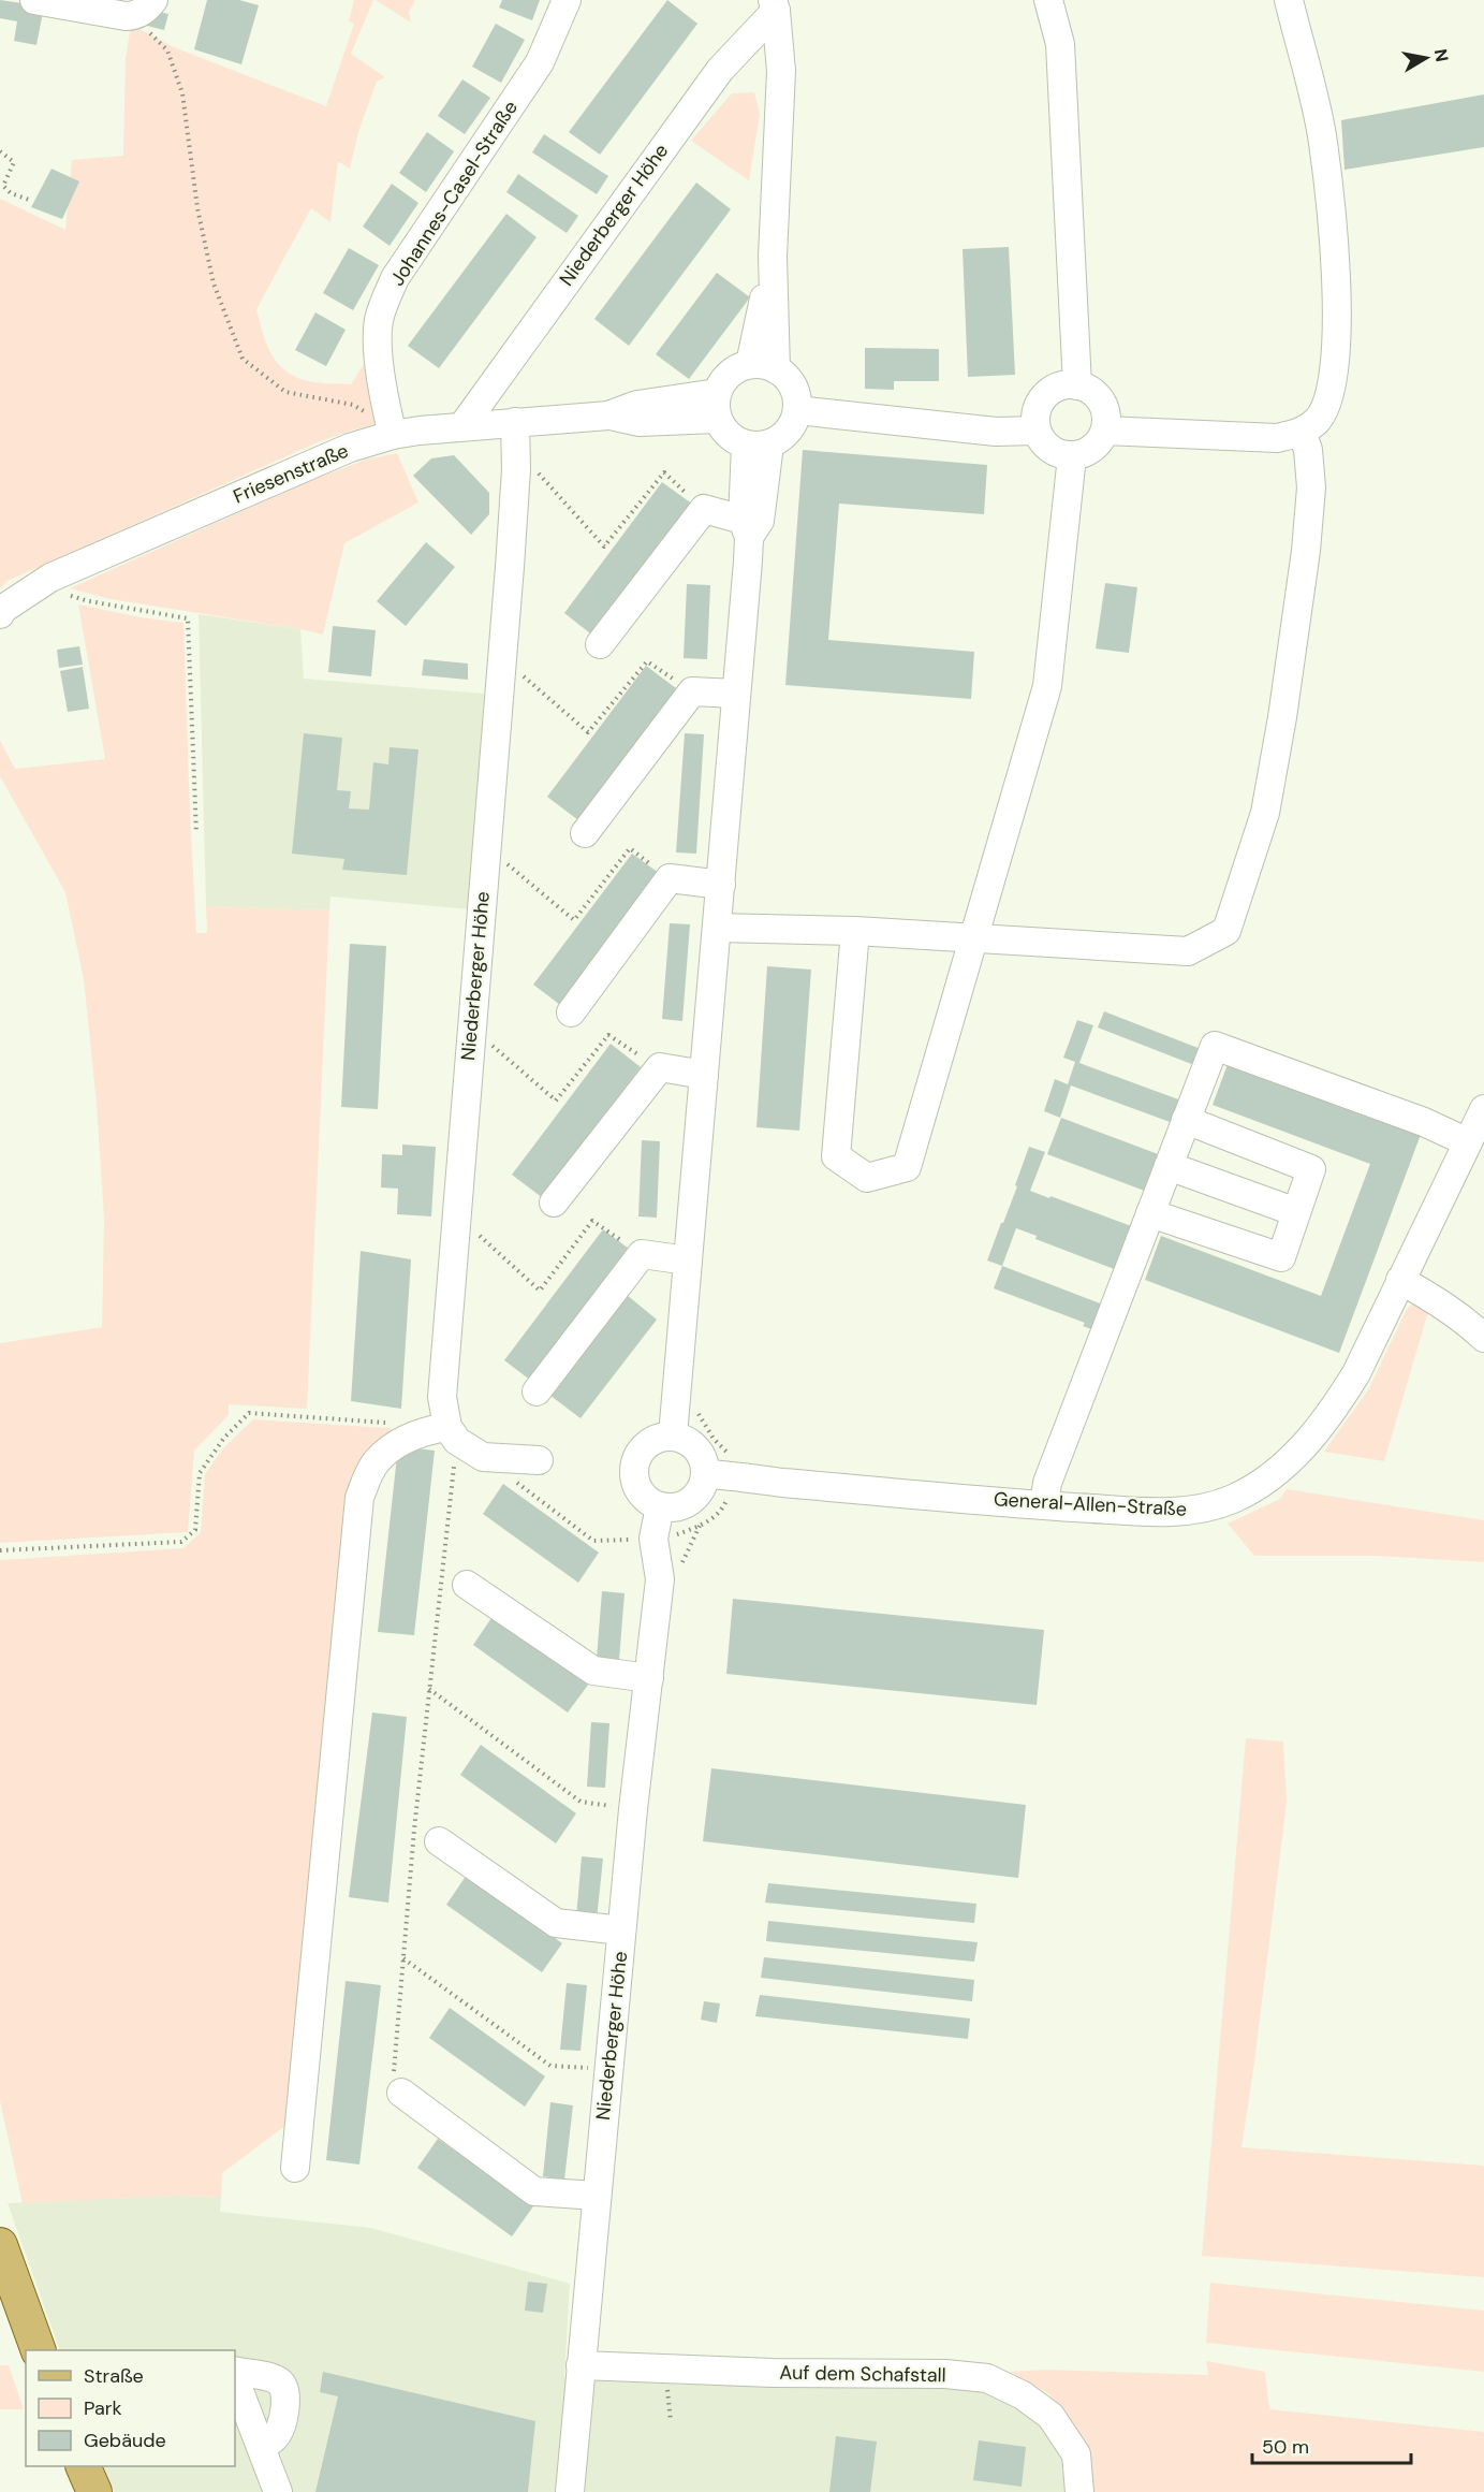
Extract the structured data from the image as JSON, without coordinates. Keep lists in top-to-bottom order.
{
  "streets": {
    "street": [
      "Johannes-Casel-Straße",
      "Niederberger Höhe",
      "Friesenstraße",
      "General-Allen-Straße",
      "Auf dem Schafstall"
    ]
  },
  "crossings": [
    ["Johannes-Casel-Straße", "Friesenstraße"],
    ["Niederberger Höhe", "Friesenstraße"],
    ["Niederberger Höhe", "General-Allen-Straße"],
    ["Niederberger Höhe", "Auf dem Schafstall"]
  ],
  "legend": ["Straße", "Park", "Gebäude"],
  "scale_bar": "50 m",
  "north": "right"
}
